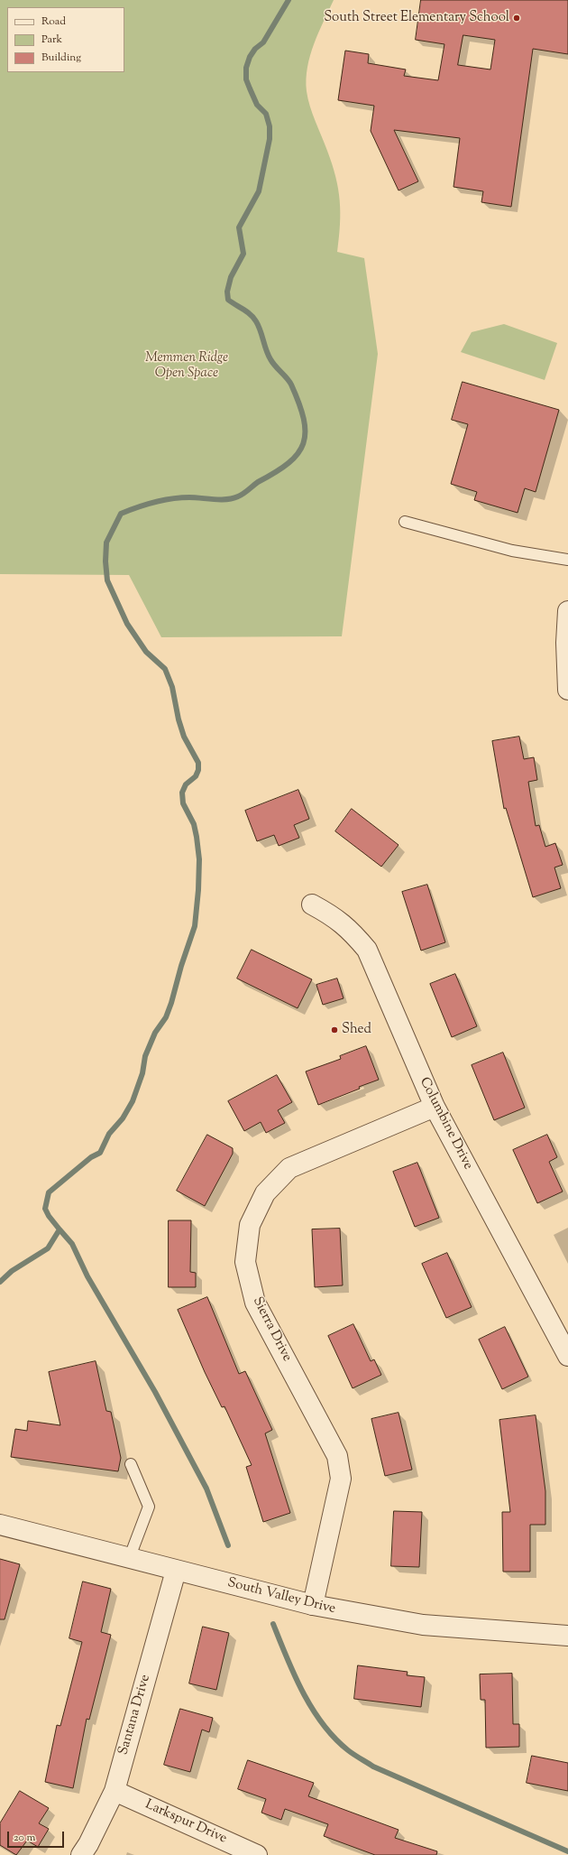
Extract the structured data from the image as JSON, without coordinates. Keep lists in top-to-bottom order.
{
  "streets": {
    "street": [
      "Columbine Drive",
      "Sierra Drive",
      "South Valley Drive",
      "Santana Drive",
      "Larkspur Drive"
    ]
  },
  "crossings": [
    ["Columbine Drive", "Sierra Drive"],
    ["Sierra Drive", "South Valley Drive"],
    ["South Valley Drive", "Santana Drive"],
    ["Santana Drive", "Larkspur Drive"]
  ],
  "parks": ["Memmen Ridge Open Space"],
  "places": ["South Street Elementary School", "Shed"],
  "legend": ["Road", "Park", "Building"],
  "scale_bar": "20 m"
}
